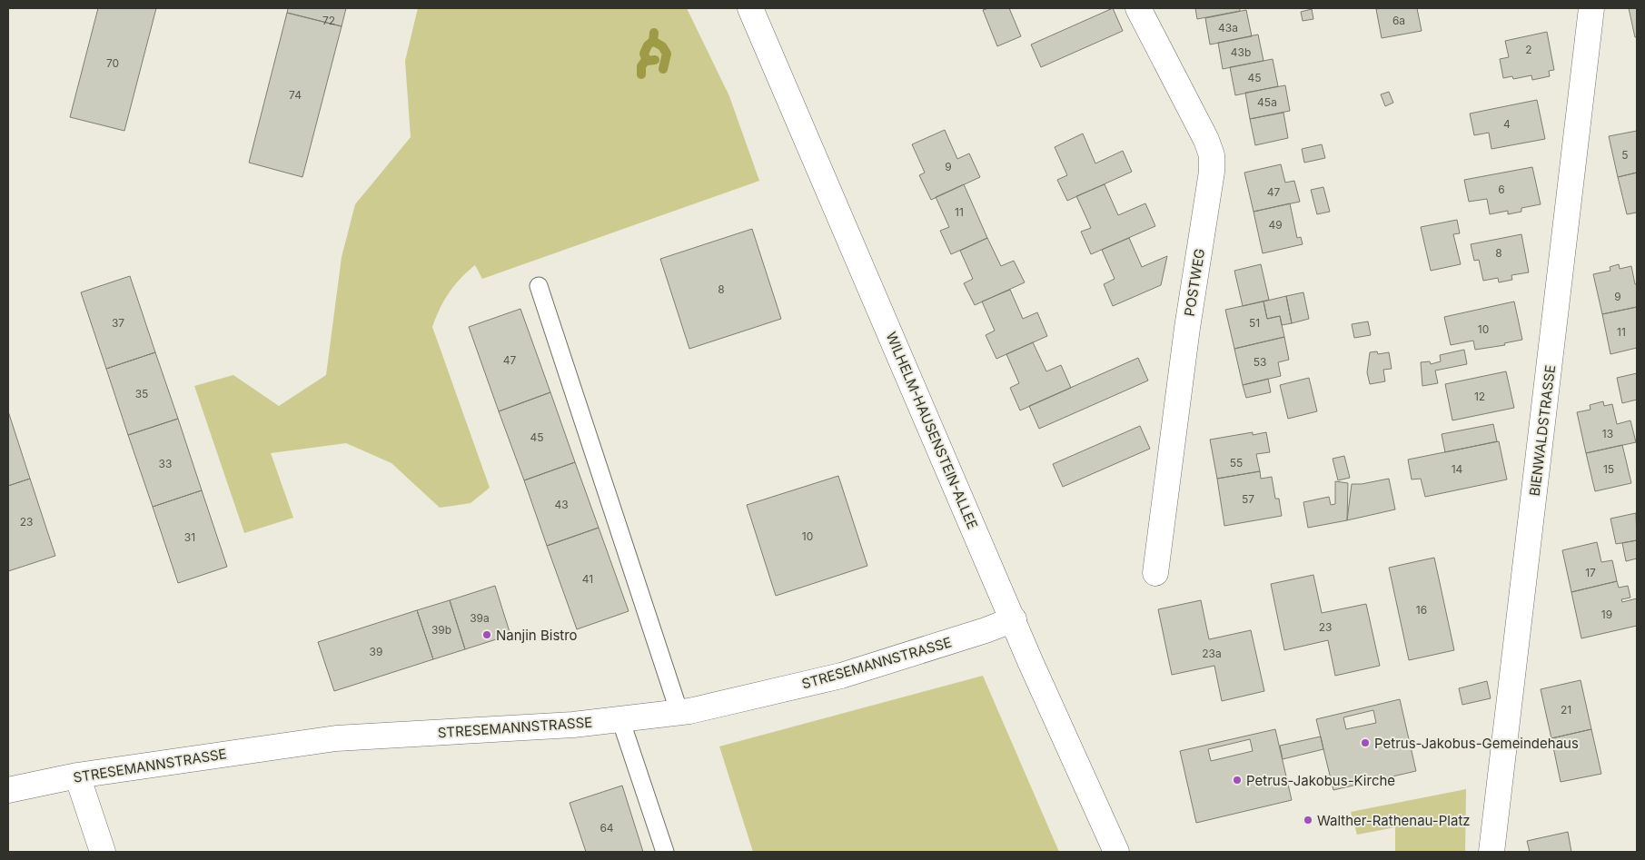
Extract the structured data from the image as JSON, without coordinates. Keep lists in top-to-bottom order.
{
  "streets": {
    "street": [
      "POSTWEG",
      "WILHELM-HAUSENSTEIN-ALLEE",
      "BIENWALDSTRASSE",
      "STRESEMANNSTRASSE"
    ]
  },
  "crossings": [
    ["WILHELM-HAUSENSTEIN-ALLEE", "STRESEMANNSTRASSE"]
  ],
  "places": [
    "Nanjin Bistro",
    "Petrus-Jakobus-Gemeindehaus",
    "Petrus-Jakobus-Kirche",
    "Walther-Rathenau-Platz"
  ],
  "house_numbers": [
    "72",
    "6a",
    "43a",
    "2",
    "43b",
    "70",
    "45",
    "74",
    "45a",
    "4",
    "5",
    "9",
    "6",
    "47",
    "11",
    "49",
    "8",
    "8",
    "9",
    "37",
    "51",
    "10",
    "11",
    "47",
    "53",
    "35",
    "12",
    "13",
    "45",
    "55",
    "33",
    "14",
    "15",
    "57",
    "43",
    "23",
    "10",
    "31",
    "17",
    "41",
    "16",
    "19",
    "39a",
    "23",
    "39b",
    "39",
    "23a",
    "21",
    "64"
  ]
}
